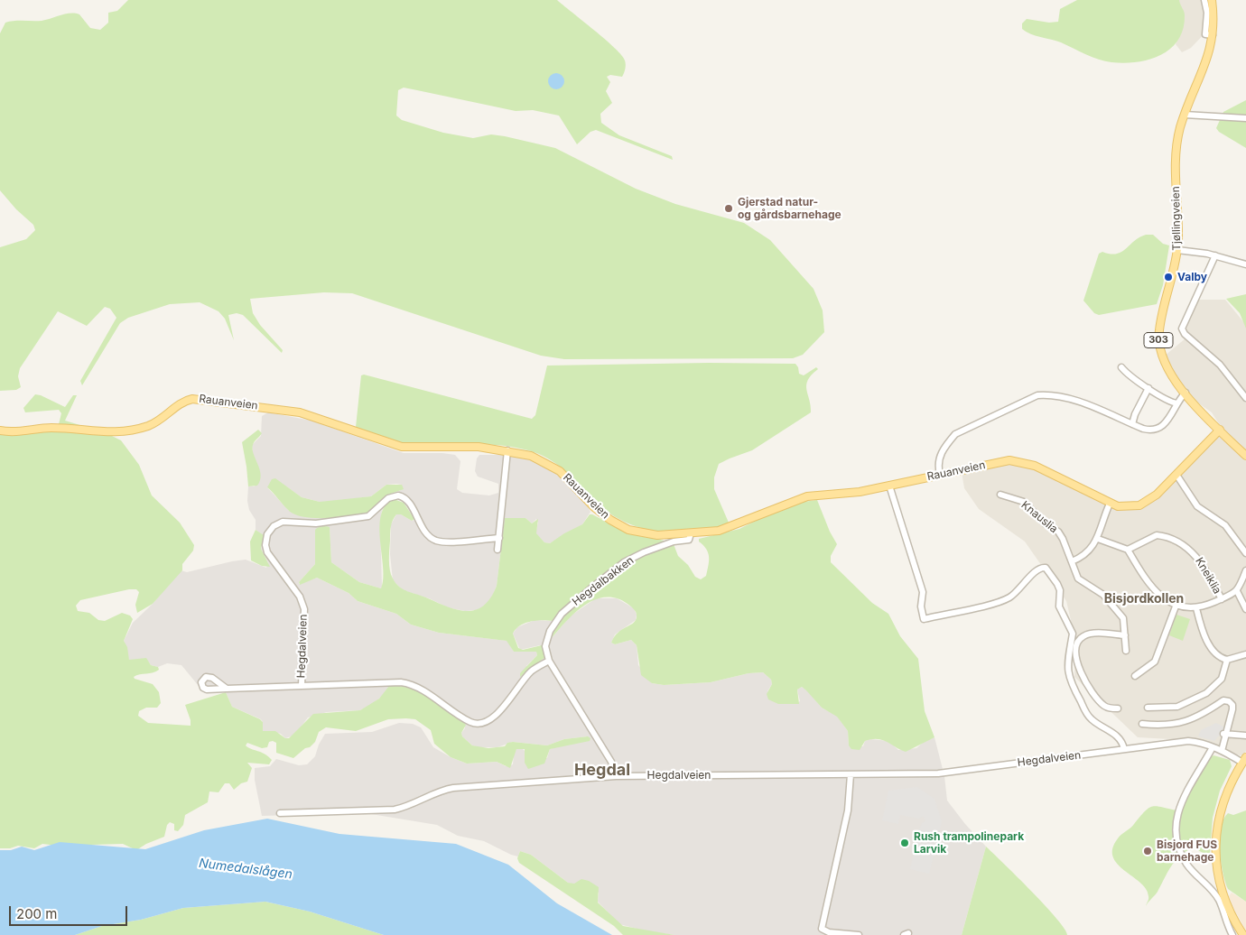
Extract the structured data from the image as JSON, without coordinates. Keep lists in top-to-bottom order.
{
  "streets": {
    "main road": ["Tjøllingveien", "303", "Rauanveien"],
    "street": [
      "Knauslia",
      "Kneiklia",
      "Hegdalbakken",
      "Hegdalveien"
    ]
  },
  "crossings": [
    ["Tjøllingveien", "Rauanveien"],
    ["Rauanveien", "Hegdalbakken"],
    ["Hegdalbakken", "Hegdalveien"]
  ],
  "districts": ["Bisjordkollen", "Hegdal"],
  "water": ["Numedalslågen"],
  "places": [
    "Gjerstad natur- og gårdsbarnehage",
    "Valby",
    "Rush trampolinepark Larvik",
    "Bisjord FUS barnehage"
  ],
  "scale_bar": "200 m"
}
